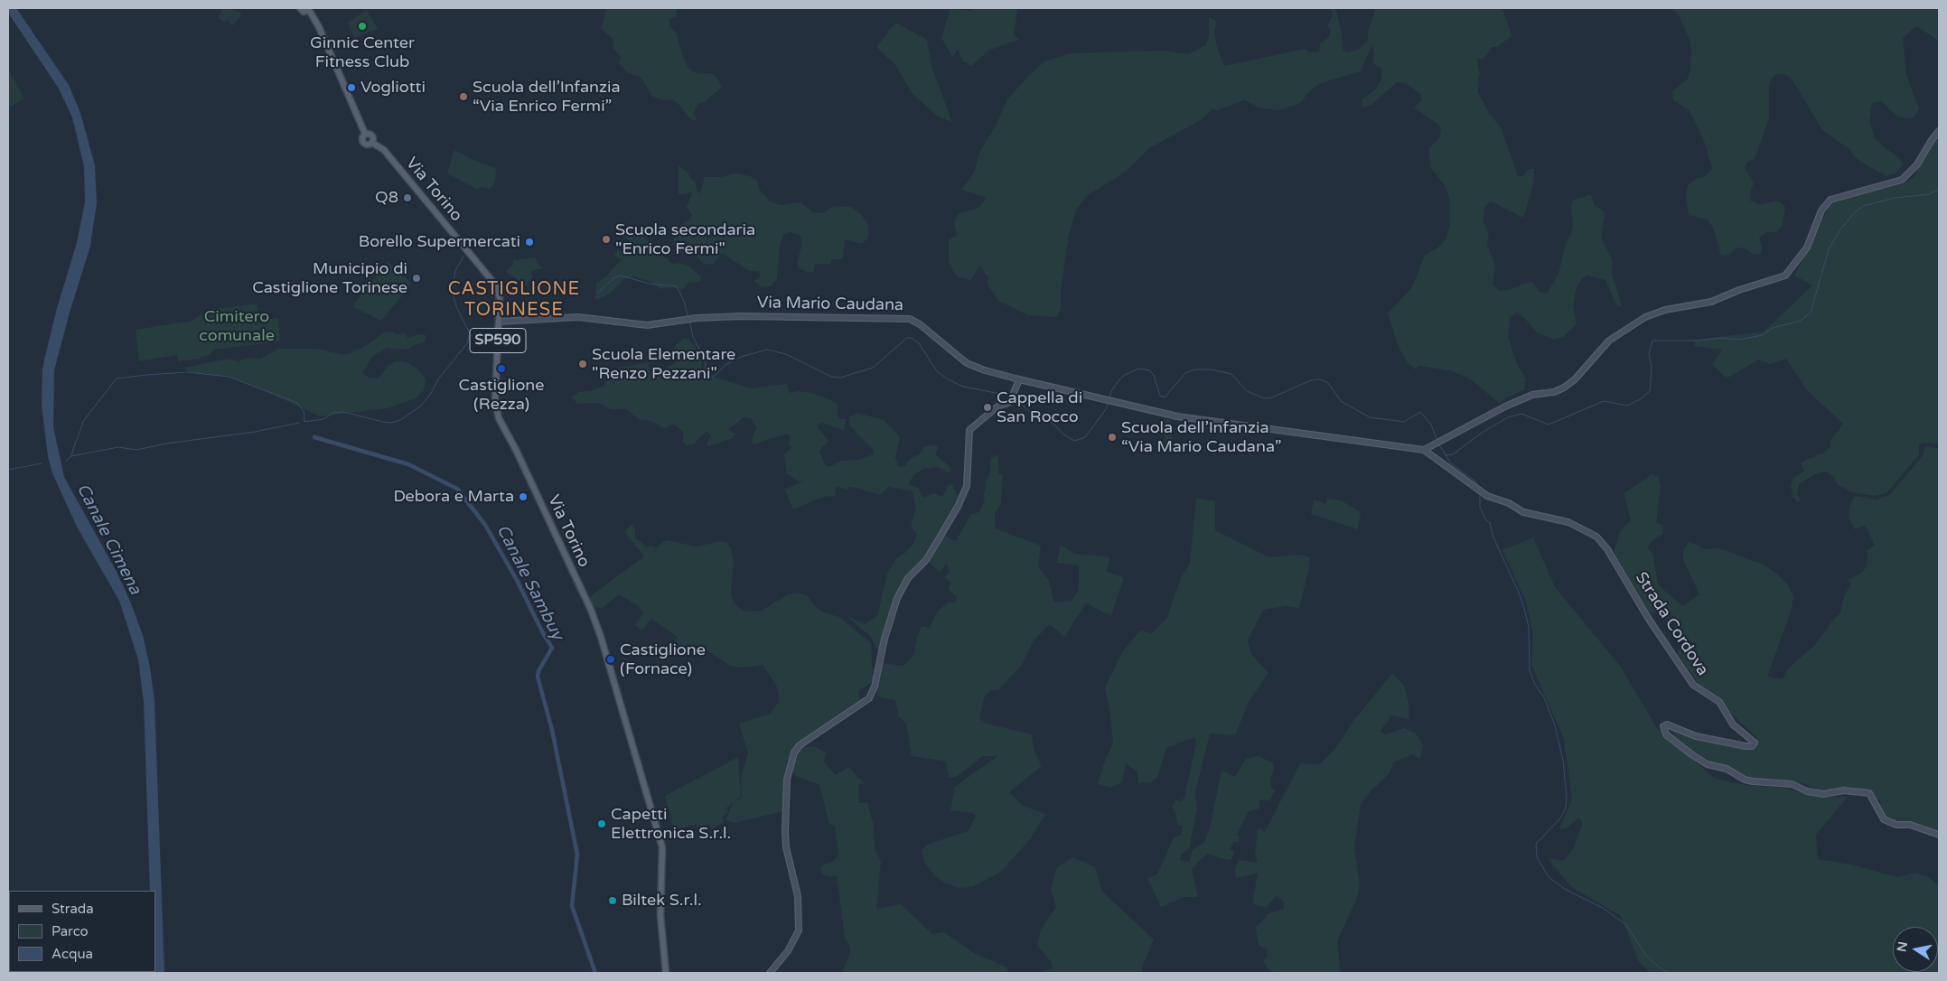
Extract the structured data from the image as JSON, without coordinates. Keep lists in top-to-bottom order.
{
  "streets": {
    "main road": [
      "Via Torino",
      "Via Mario Caudana",
      "SP590",
      "Strada Cordova"
    ]
  },
  "crossings": [
    ["Via Torino", "Via Mario Caudana"],
    ["Via Torino", "SP590"],
    ["Via Mario Caudana", "Strada Cordova"]
  ],
  "districts": ["CASTIGLIONE TORINESE"],
  "water": ["Canale Cimena", "Canale Sambuy"],
  "parks": ["Cimitero comunale"],
  "places": [
    "Ginnic Center Fitness Club",
    "Vogliotti",
    "Scuola dell’Infanzia “Via Enrico Fermi”",
    "Q8",
    "Scuola secondaria \"Enrico Fermi\"",
    "Borello Supermercati",
    "Municipio di Castiglione Torinese",
    "Scuola Elementare \"Renzo Pezzani\"",
    "Castiglione (Rezza)",
    "Cappella di San Rocco",
    "Scuola dell’Infanzia “Via Mario Caudana”",
    "Debora e Marta",
    "Castiglione (Fornace)",
    "Capetti Elettronica S.r.l.",
    "Biltek S.r.l."
  ],
  "legend": ["Strada", "Parco", "Acqua"],
  "north": "left"
}
